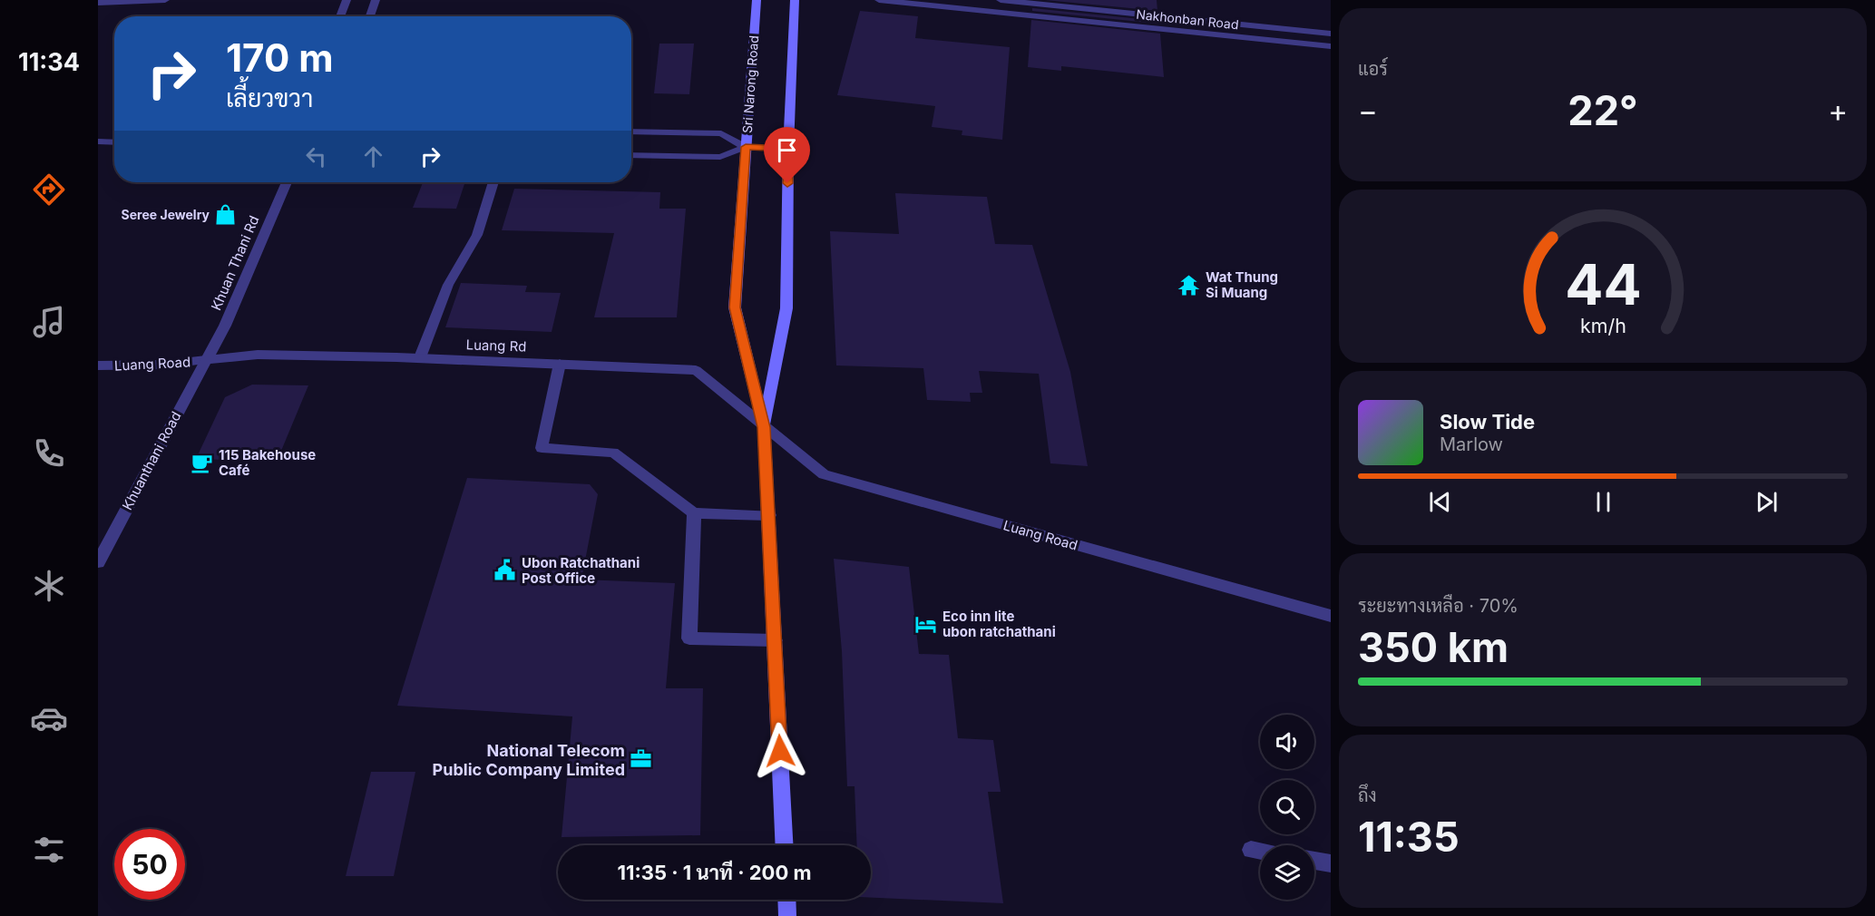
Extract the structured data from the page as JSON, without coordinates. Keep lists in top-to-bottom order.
{
  "streets": {
    "main road": ["Sri Narong Road"],
    "street": [
      "Nakhonban Road",
      "Khuan Thani Rd",
      "Luang Rd",
      "Luang Road",
      "Khuanthani Road"
    ]
  },
  "crossings": [
    ["Sri Narong Road", "Luang Rd"],
    ["Sri Narong Road", "Luang Road"],
    ["Khuan Thani Rd", "Luang Rd"],
    ["Khuan Thani Rd", "Luang Road"],
    ["Khuan Thani Rd", "Khuanthani Road"],
    ["Luang Rd", "Luang Road"],
    ["Luang Rd", "Khuanthani Road"],
    ["Luang Road", "Khuanthani Road"]
  ],
  "places": {
    "shop": ["Seree Jewelry"],
    "temple": ["Wat Thung Si Muang"],
    "cafe": ["115 Bakehouse Café"],
    "public building": ["Ubon Ratchathani Post Office"],
    "hotel": ["Eco inn lite ubon ratchathani"],
    "office": ["National Telecom Public Company Limited"]
  },
  "page": {
    "tabs": "11:34",
    "tile": [
      "แอร์",
      ["ระยะทางเหลือ · 70%", "350 km"],
      ["ถึง", "11:35"]
    ],
    "turn": ["170 m", "เลี้ยวขวา"],
    "heat": ["−", "22°", "+"],
    "song": ["Slow Tide", "Marlow"],
    "limit": "50",
    "trip": "11:35 · 1 นาที · 200 m",
    "gauge": ["44", "km/h"]
  }
}
